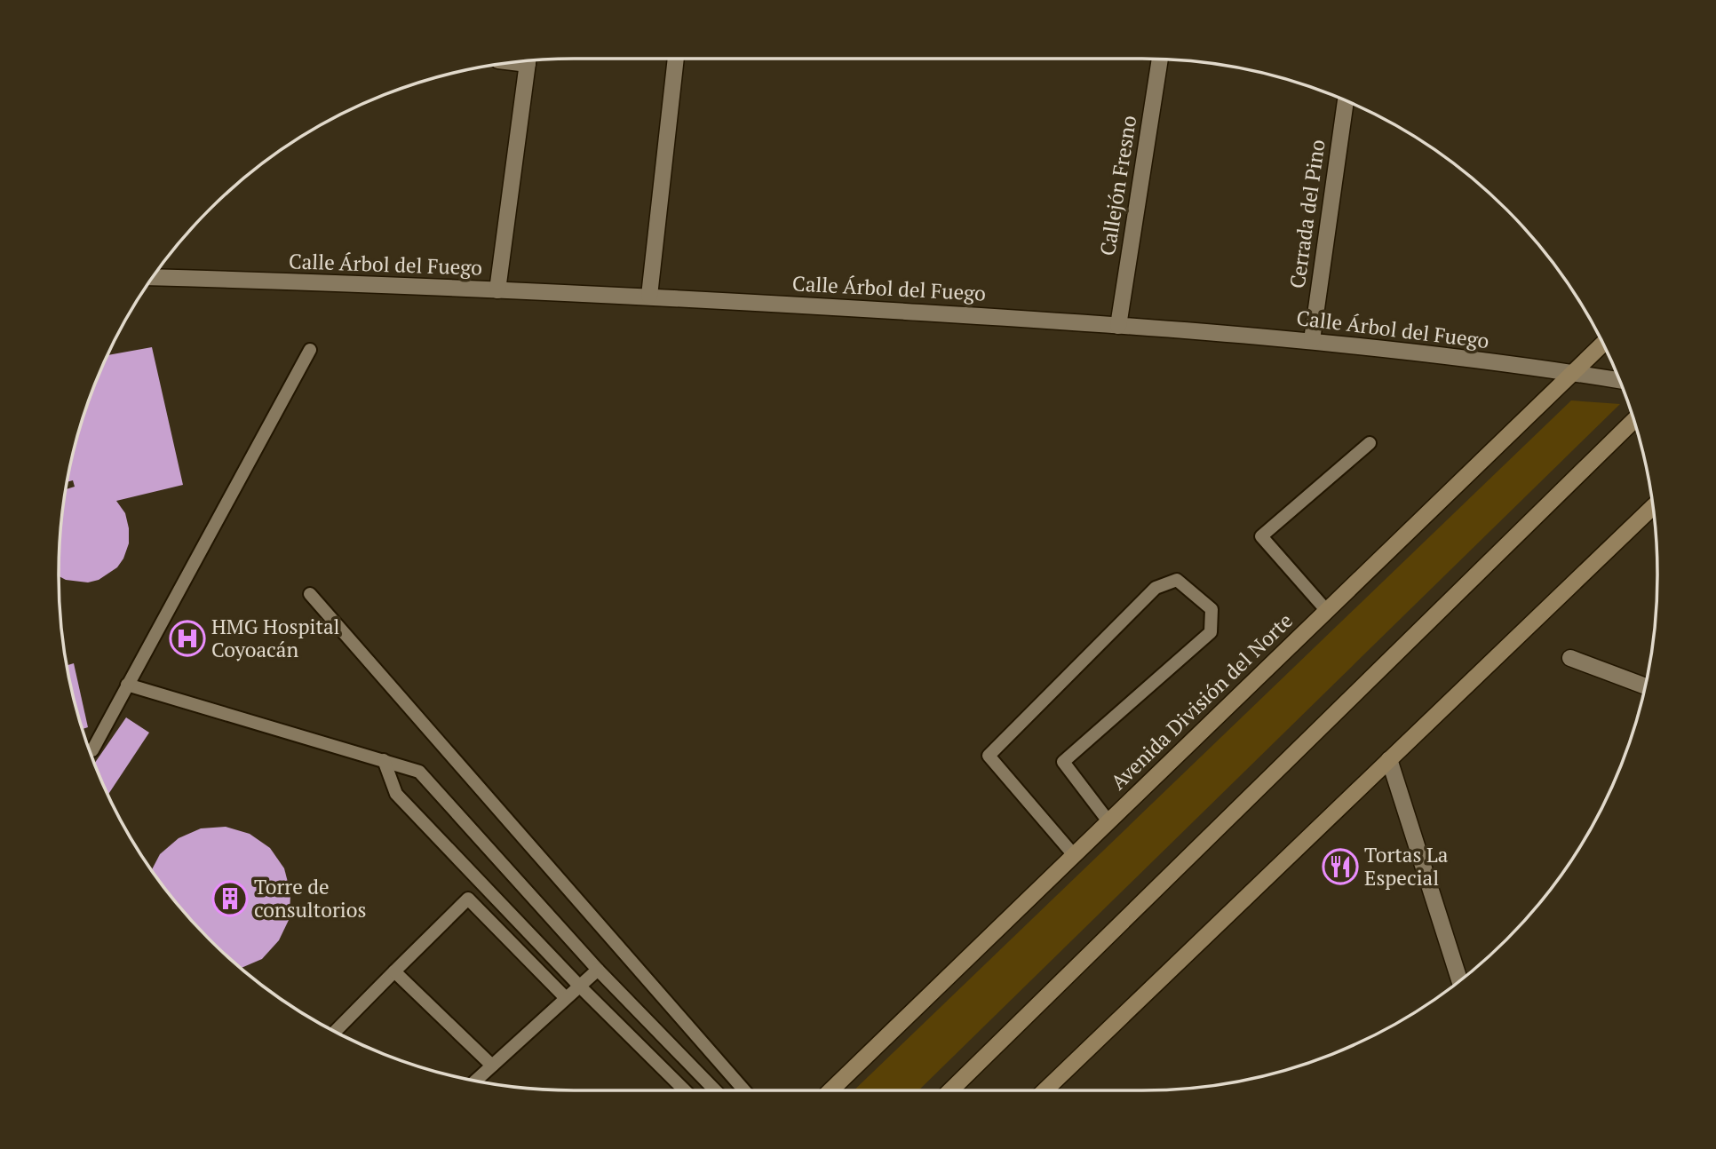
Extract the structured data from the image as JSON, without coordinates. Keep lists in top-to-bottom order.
{
  "streets": {
    "main road": ["Avenida División del Norte"],
    "street": ["Callejón Fresno", "Cerrada del Pino", "Calle Árbol del Fuego"]
  },
  "crossings": [
    ["Callejón Fresno", "Calle Árbol del Fuego"],
    ["Cerrada del Pino", "Calle Árbol del Fuego"],
    ["Calle Árbol del Fuego", "Avenida División del Norte"]
  ],
  "places": {
    "hospital": ["HMG Hospital Coyoacán"],
    "restaurant": ["Tortas La Especial"],
    "building": ["Torre de consultorios"]
  }
}
